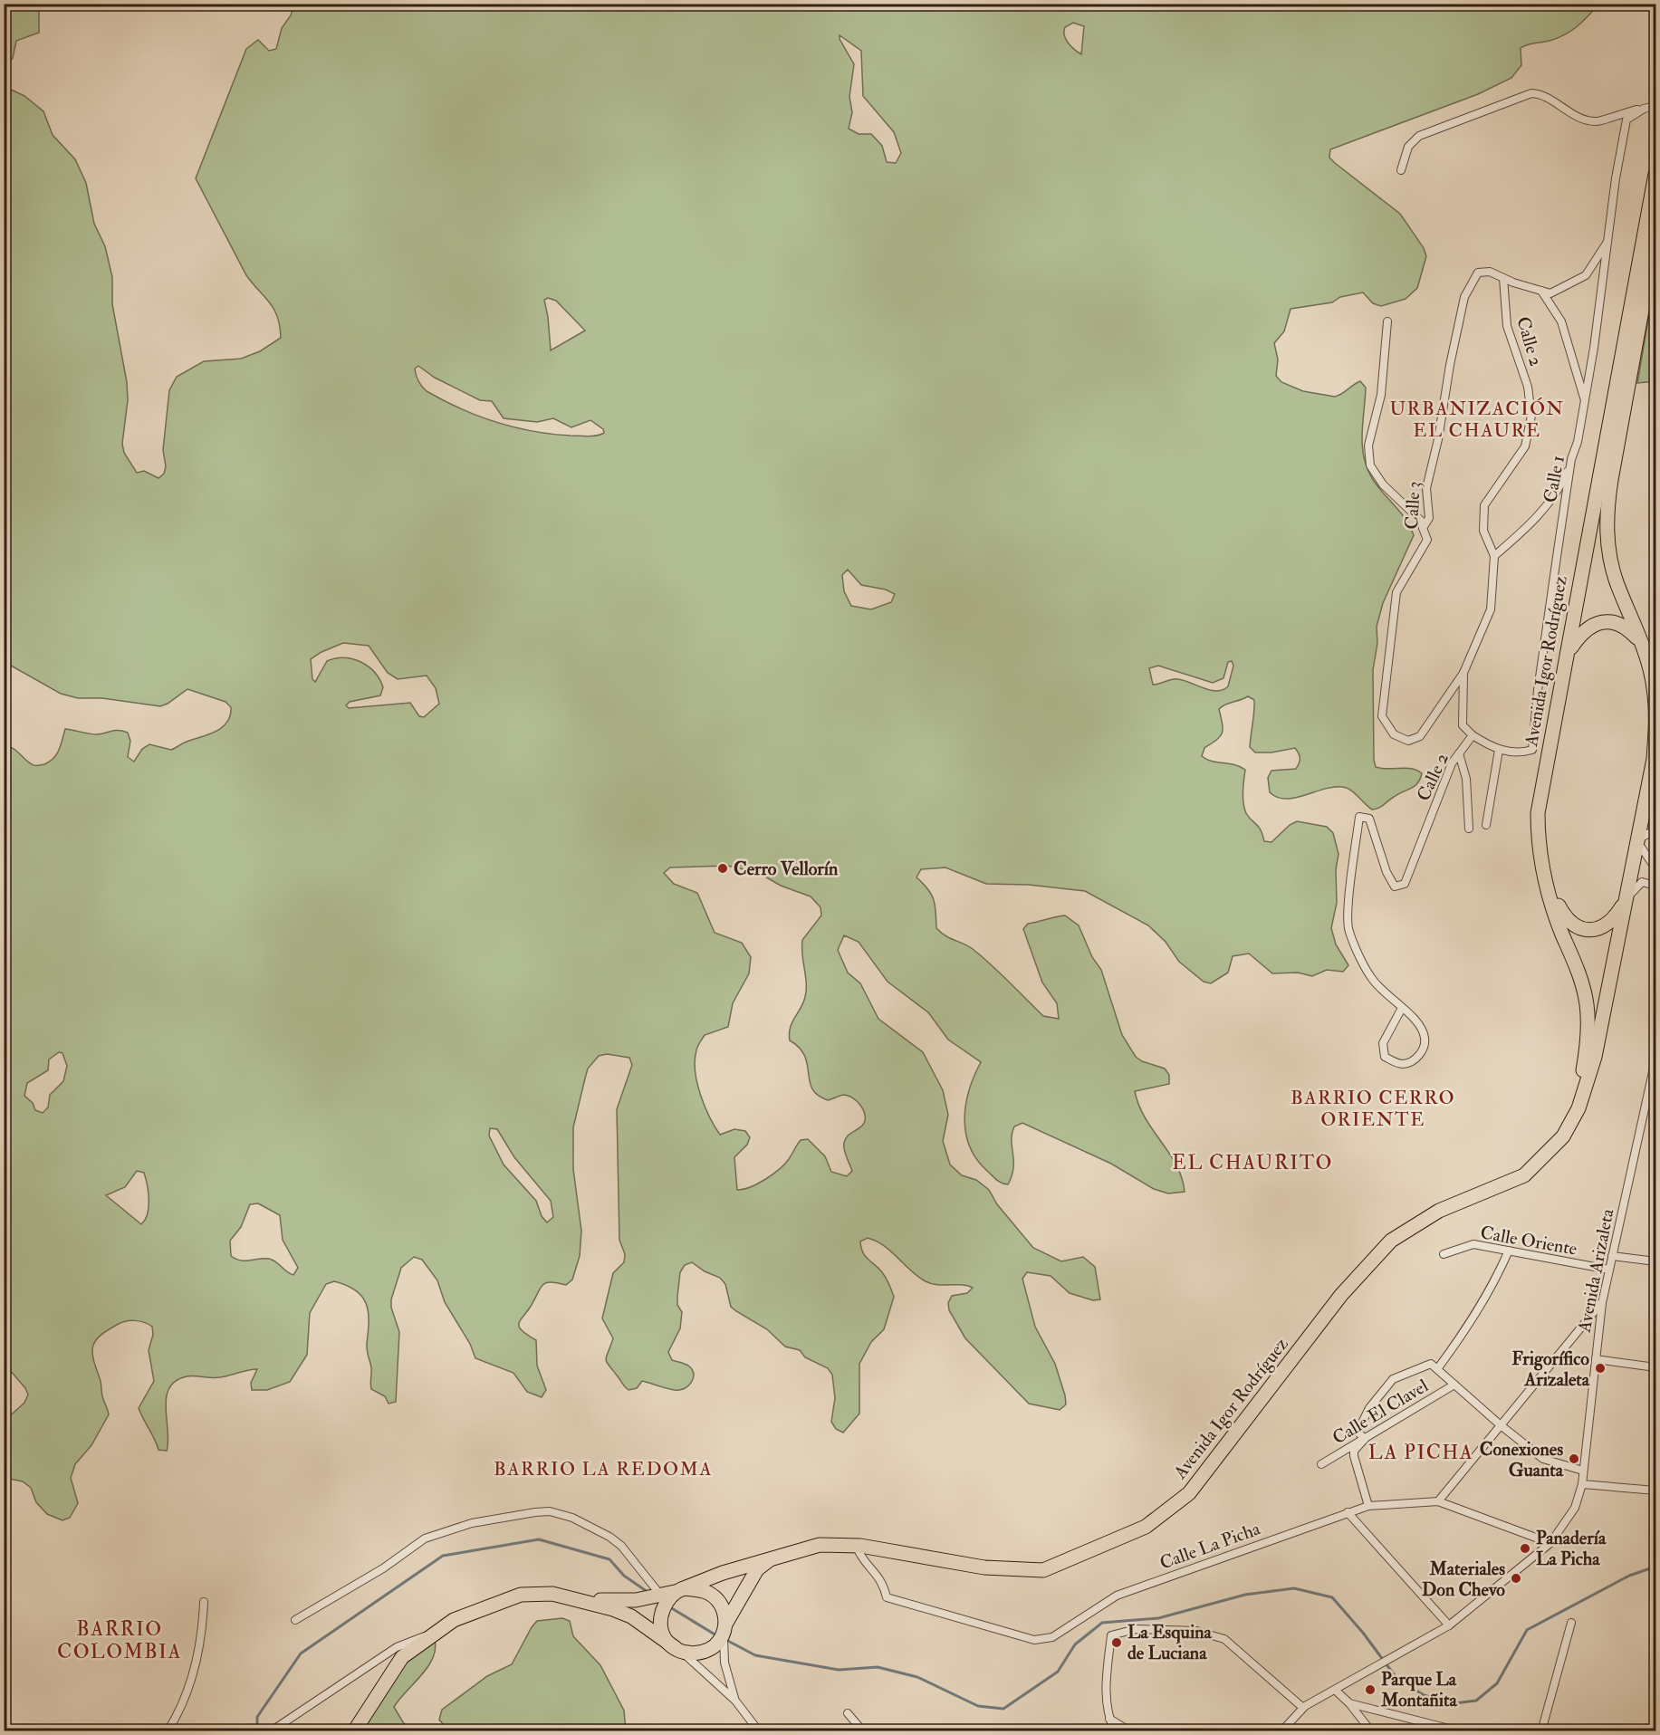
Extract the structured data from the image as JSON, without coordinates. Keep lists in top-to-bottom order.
{
  "streets": {
    "highway": ["Avenida Igor Rodríguez"],
    "street": [
      "Calle 2",
      "Calle 1",
      "Calle 3",
      "Calle Oriente",
      "Avenida Arizaleta",
      "Calle El Clavel",
      "Calle La Picha"
    ]
  },
  "crossings": [
    ["Calle 2", "Calle 3"],
    ["Avenida Igor Rodríguez", "Calle La Picha"],
    ["Calle Oriente", "Avenida Arizaleta"],
    ["Avenida Arizaleta", "Calle La Picha"]
  ],
  "districts": [
    "URBANIZACIÓN EL CHAURE",
    "BARRIO CERRO ORIENTE",
    "EL CHAURITO",
    "LA PICHA",
    "BARRIO LA REDOMA",
    "BARRIO COLOMBIA"
  ],
  "places": [
    "Cerro Vellorín",
    "Frigorífico Arizaleta",
    "Conexiones Guanta",
    "Panadería La Picha",
    "Materiales Don Chevo",
    "La Esquina de Luciana",
    "Parque La Montañita"
  ]
}
